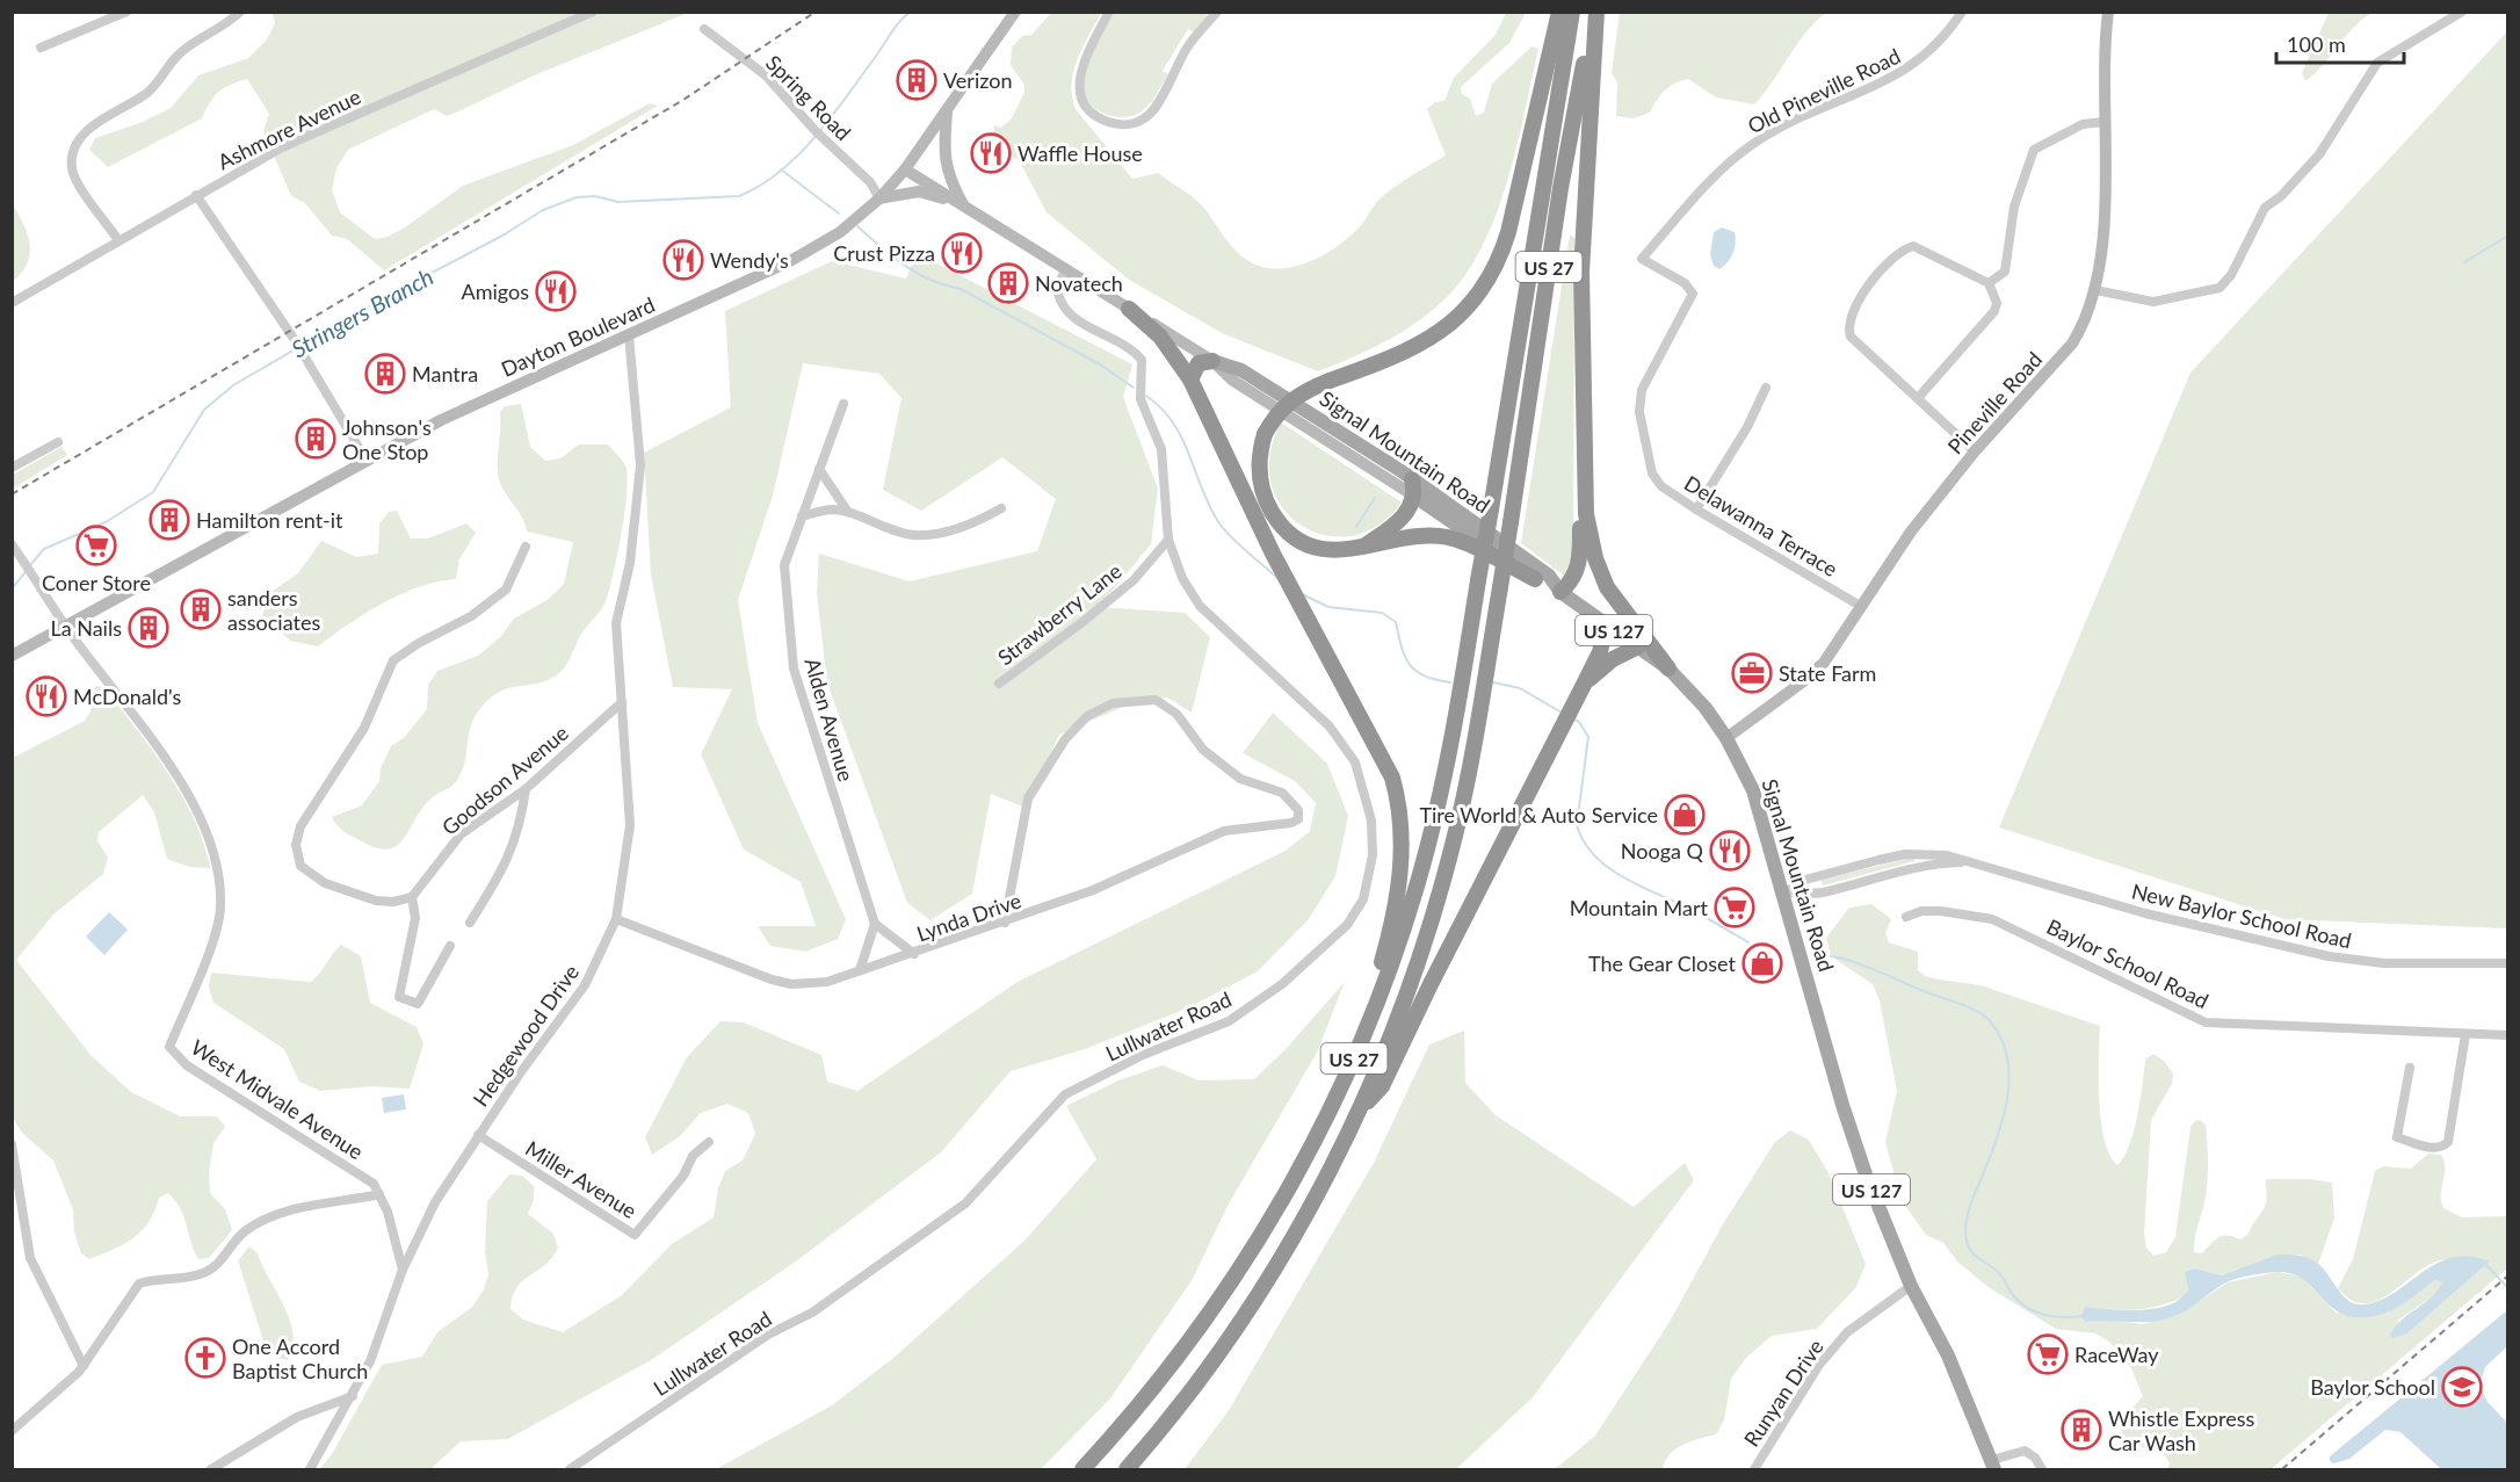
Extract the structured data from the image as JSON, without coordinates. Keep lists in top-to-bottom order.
{
  "streets": {
    "highway": ["US 27"],
    "main road": [
      "Dayton Boulevard",
      "Pineville Road",
      "Signal Mountain Road",
      "US 127"
    ],
    "street": [
      "Old Pineville Road",
      "Spring Road",
      "Ashmore Avenue",
      "Delawanna Terrace",
      "Strawberry Lane",
      "Alden Avenue",
      "Goodson Avenue",
      "New Baylor School Road",
      "Lynda Drive",
      "Baylor School Road",
      "Lullwater Road",
      "Hedgewood Drive",
      "West Midvale Avenue",
      "Miller Avenue",
      "Runyan Drive"
    ]
  },
  "crossings": [
    ["Old Pineville Road", "Delawanna Terrace"],
    ["Spring Road", "Dayton Boulevard"],
    ["Dayton Boulevard", "Signal Mountain Road"],
    ["Dayton Boulevard", "Hedgewood Drive"],
    ["Dayton Boulevard", "West Midvale Avenue"],
    ["Pineville Road", "Signal Mountain Road"],
    ["Pineville Road", "Delawanna Terrace"],
    ["Signal Mountain Road", "US 127"],
    ["Signal Mountain Road", "New Baylor School Road"],
    ["Signal Mountain Road", "Lullwater Road"],
    ["Signal Mountain Road", "Runyan Drive"],
    ["Strawberry Lane", "Lullwater Road"],
    ["Goodson Avenue", "Hedgewood Drive"],
    ["Lynda Drive", "Hedgewood Drive"],
    ["Hedgewood Drive", "West Midvale Avenue"],
    ["Hedgewood Drive", "Miller Avenue"]
  ],
  "water": ["Stringers Branch"],
  "places": {
    "building": [
      "Verizon",
      "Novatech",
      "Mantra",
      "Johnson's One Stop",
      "Hamilton rent-it",
      "sanders associates",
      "La Nails",
      "Whistle Express Car Wash"
    ],
    "restaurant": [
      "Waffle House",
      "Crust Pizza",
      "Wendy's",
      "Amigos",
      "McDonald's",
      "Nooga Q"
    ],
    "supermarket": ["Coner Store", "Mountain Mart", "RaceWay"],
    "office": ["State Farm"],
    "shop": ["Tire World & Auto Service", "The Gear Closet"],
    "church": ["One Accord Baptist Church"],
    "school or university": ["Baylor School"]
  },
  "scale_bar": "100 m"
}
